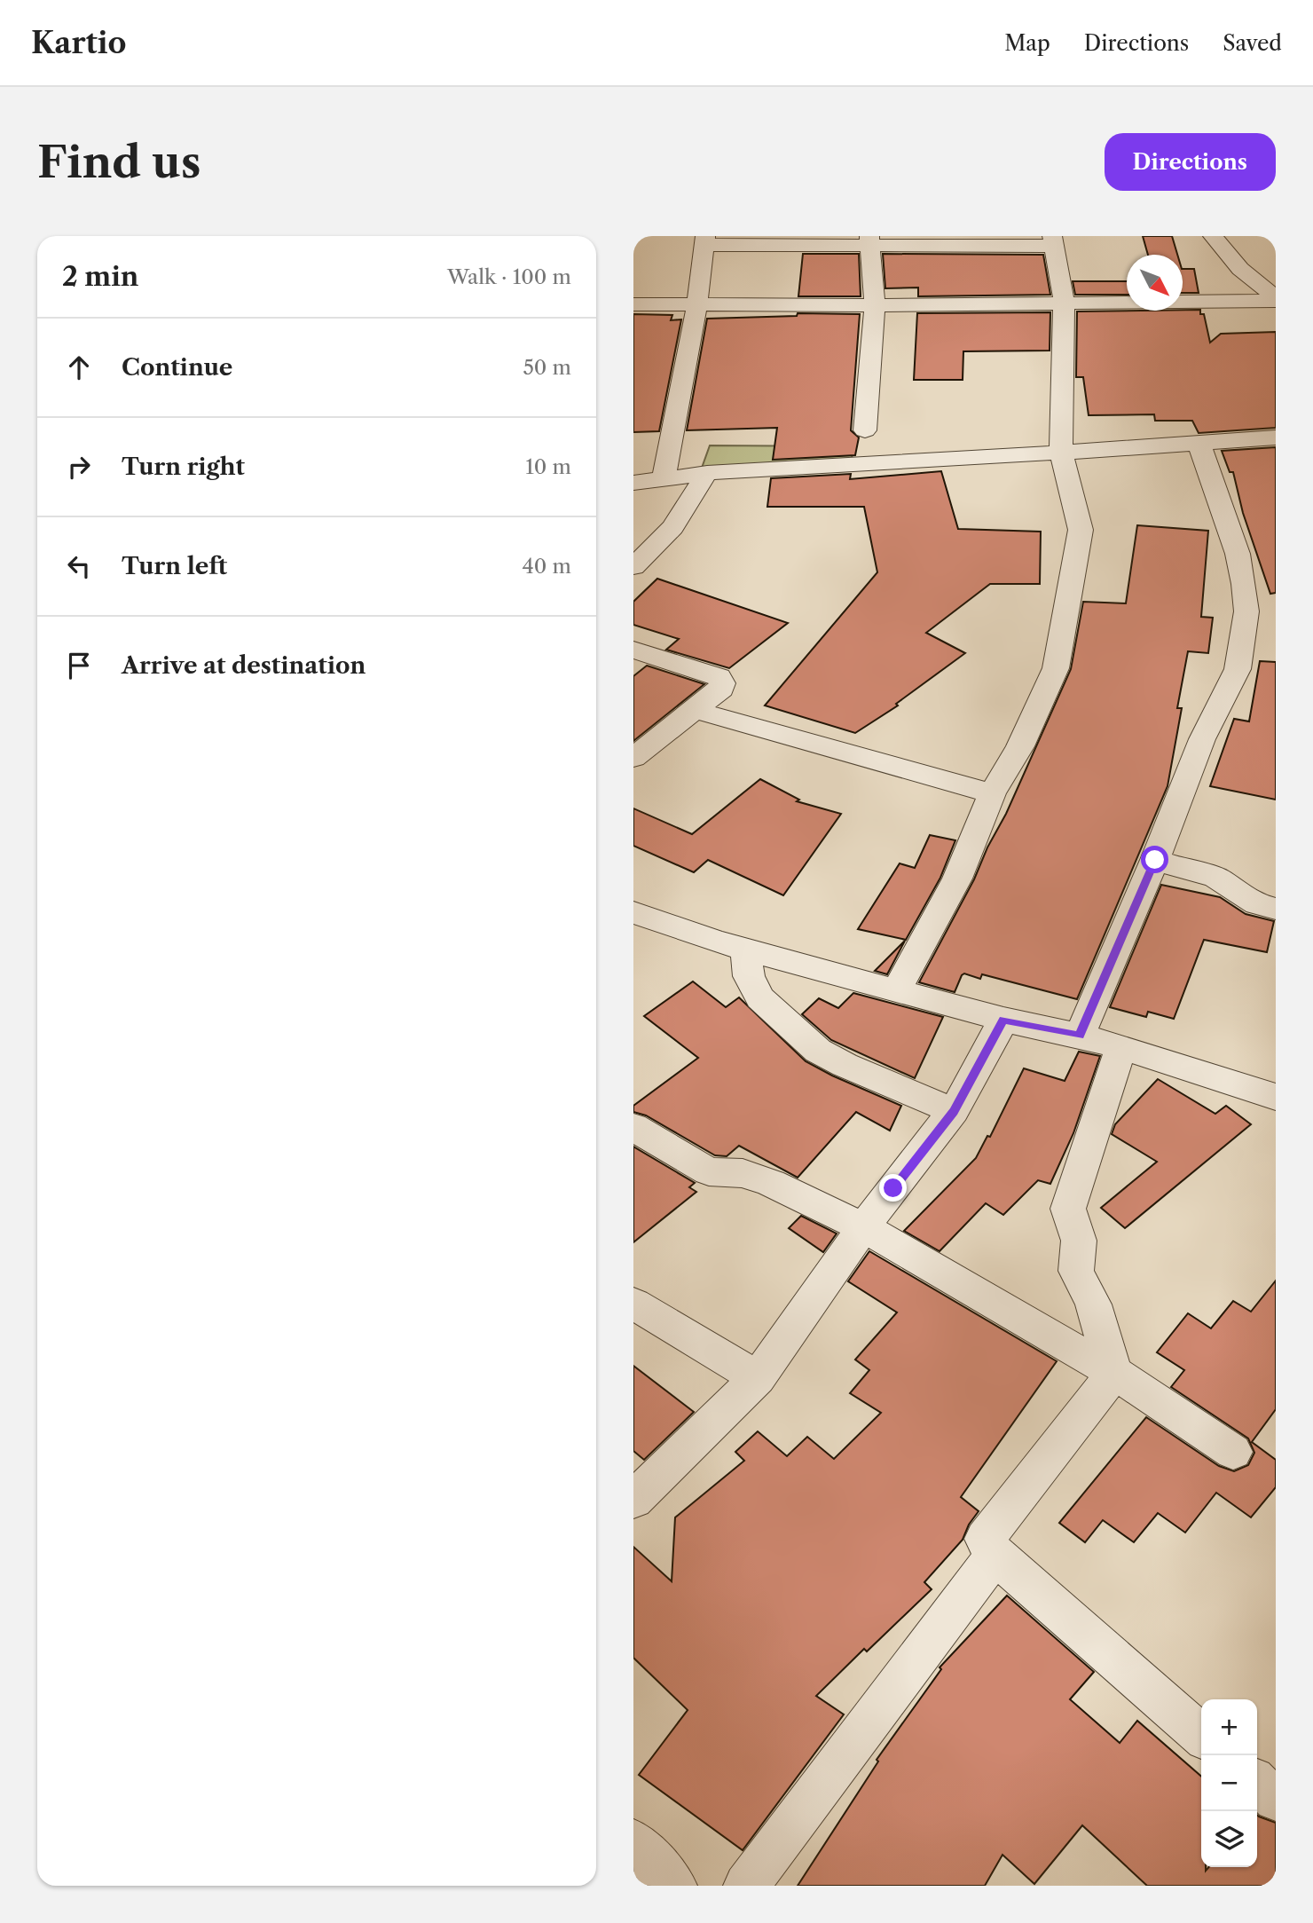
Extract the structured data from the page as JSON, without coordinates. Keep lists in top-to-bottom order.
{
  "north": "bottom right",
  "page": {
    "header": "Kartio",
    "nav": ["Map", "Directions", "Saved"],
    "buttons": "Directions",
    "title": "Find us",
    "heading": ["2 min", "Walk · 100 m"],
    "list": [
      ["Continue", "50 m"],
      ["Turn right", "10 m"],
      ["Turn left", "40 m"],
      "Arrive at destination"
    ],
    "map_buttons": ["+", "−"]
  }
}
